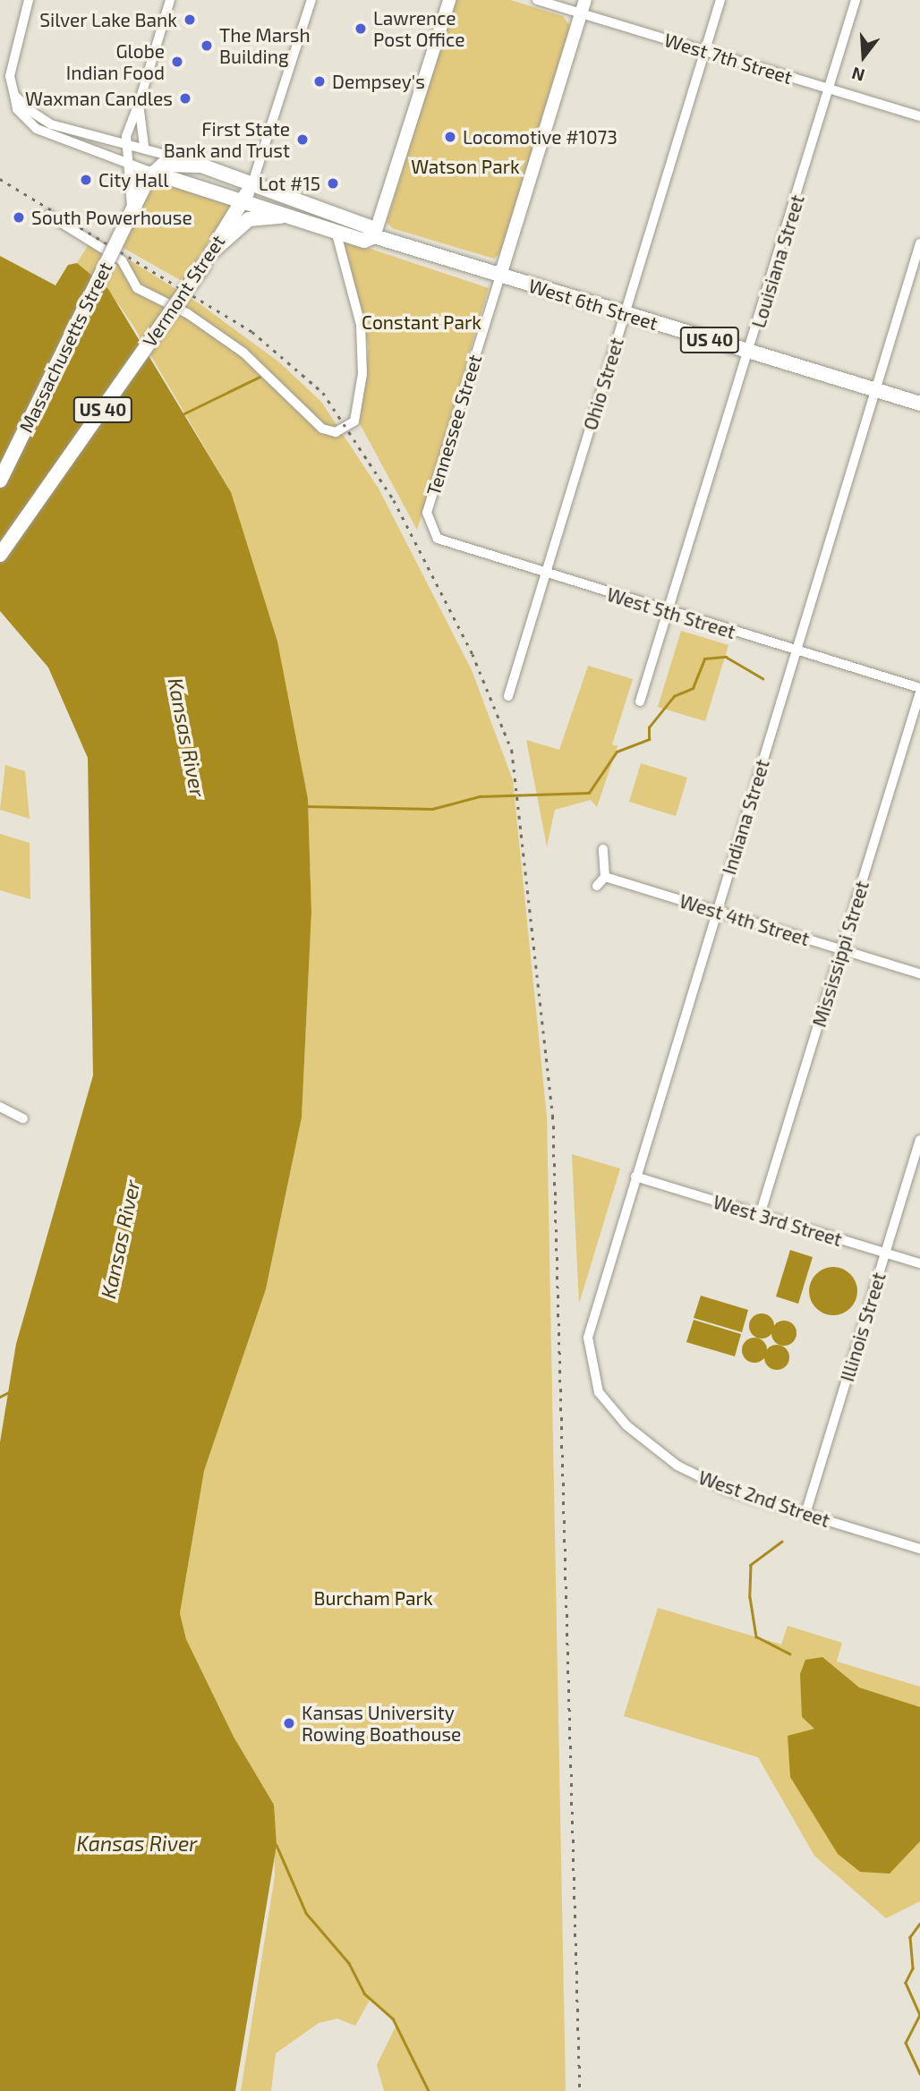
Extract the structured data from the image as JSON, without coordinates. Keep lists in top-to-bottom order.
{
  "streets": {
    "highway": [
      "Vermont Street",
      "West 6th Street",
      "US 40",
      "Massachusetts Street"
    ],
    "main road": ["Tennessee Street"],
    "street": [
      "West 7th Street",
      "Louisiana Street",
      "Ohio Street",
      "West 5th Street",
      "Indiana Street",
      "West 4th Street",
      "Mississippi Street",
      "West 3rd Street",
      "Illinois Street",
      "West 2nd Street"
    ]
  },
  "crossings": [
    ["West 7th Street", "Louisiana Street"],
    ["West 7th Street", "Ohio Street"],
    ["West 7th Street", "Tennessee Street"],
    ["Louisiana Street", "West 6th Street"],
    ["Louisiana Street", "West 5th Street"],
    ["Vermont Street", "West 6th Street"],
    ["Vermont Street", "US 40"],
    ["West 6th Street", "US 40"],
    ["West 6th Street", "Massachusetts Street"],
    ["West 6th Street", "Ohio Street"],
    ["West 6th Street", "Tennessee Street"],
    ["West 6th Street", "Indiana Street"],
    ["Ohio Street", "West 5th Street"],
    ["Tennessee Street", "West 5th Street"],
    ["West 5th Street", "Indiana Street"],
    ["West 5th Street", "Mississippi Street"],
    ["Indiana Street", "West 4th Street"],
    ["Indiana Street", "West 3rd Street"],
    ["Indiana Street", "West 2nd Street"],
    ["West 4th Street", "Mississippi Street"],
    ["Mississippi Street", "West 3rd Street"],
    ["West 3rd Street", "Illinois Street"],
    ["Illinois Street", "West 2nd Street"]
  ],
  "water": ["Kansas River"],
  "parks": ["Watson Park", "Constant Park", "Burcham Park"],
  "places": [
    "Silver Lake Bank",
    "Lawrence Post Office",
    "The Marsh Building",
    "Globe Indian Food",
    "Dempsey's",
    "Waxman Candles",
    "Locomotive #1073",
    "First State Bank and Trust",
    "City Hall",
    "Lot #15",
    "South Powerhouse",
    "Kansas University Rowing Boathouse"
  ],
  "north": "bottom"
}
